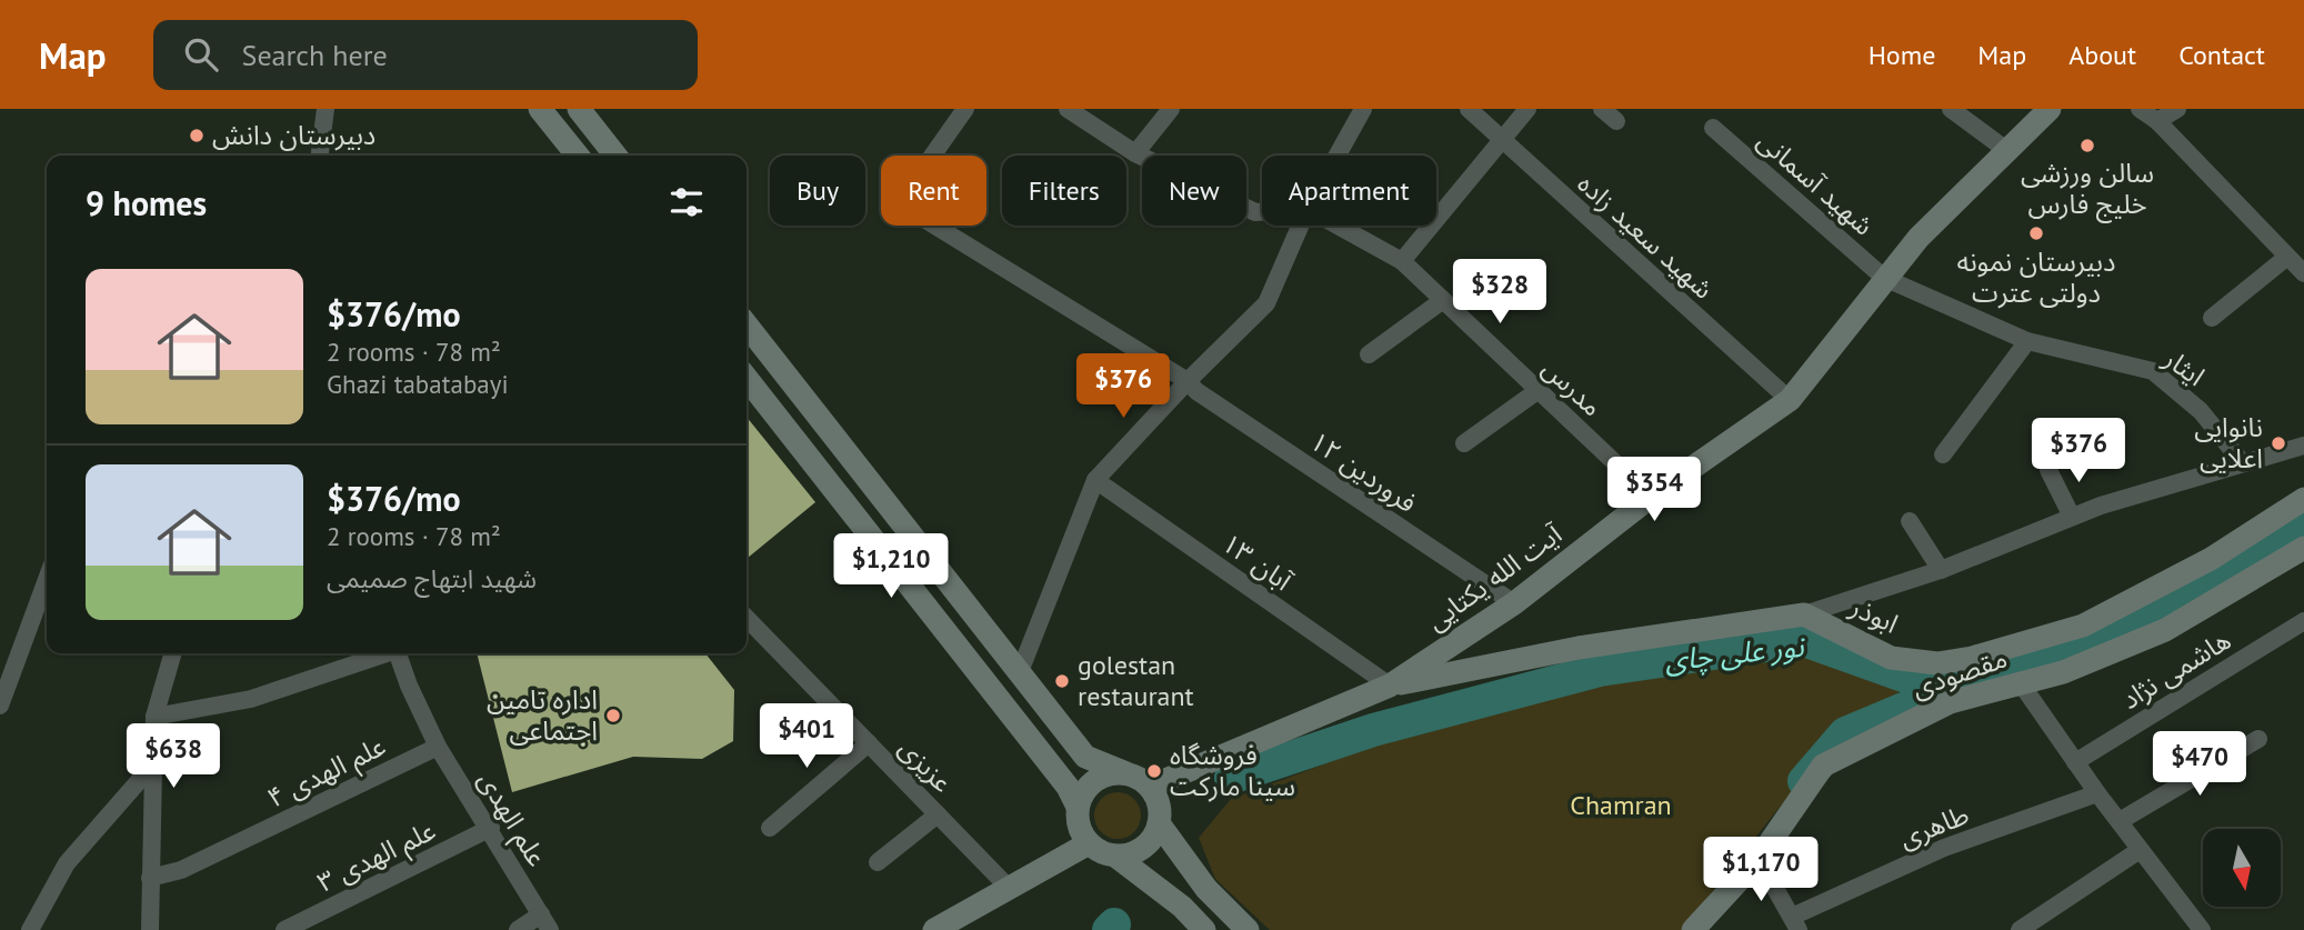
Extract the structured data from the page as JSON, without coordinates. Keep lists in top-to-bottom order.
{
  "streets": {
    "street": [
      "شهید آسمانی",
      "شهید سعید زاده",
      "ایثار",
      "مدرس",
      "۱۲ فروردین",
      "۱۳ آبان",
      "آیت الله یکتایی",
      "ابوذر",
      "هاشمی نژاد",
      "مقصودی",
      "عزیزی",
      "علم الهدی ۴",
      "علم الهدی",
      "طاهری",
      "علم الهدی ۳"
    ]
  },
  "crossings": [
    ["شهید آسمانی", "ایثار"],
    ["شهید آسمانی", "آیت الله یکتایی"],
    ["شهید سعید زاده", "آیت الله یکتایی"],
    ["ایثار", "آیت الله یکتایی"],
    ["مدرس", "آیت الله یکتایی"],
    ["۱۲ فروردین", "آیت الله یکتایی"],
    ["۱۳ آبان", "آیت الله یکتایی"],
    ["علم الهدی ۴", "علم الهدی"],
    ["علم الهدی", "علم الهدی ۳"]
  ],
  "water": ["نور علی چای"],
  "parks": ["Chamran"],
  "places": [
    "دبیرستان دانش",
    "سالن ورزشی خلیج فارس",
    "دبیرستان نمونه دولتی عترت",
    "نانوایی اعلایی",
    "golestan restaurant",
    "اداره تامین اجتماعی",
    "فروشگاه سینا مارکت"
  ],
  "north": "bottom",
  "page": {
    "header": "Map",
    "search": "Search here",
    "nav": [
      "Home",
      "Map",
      "About",
      "Contact"
    ],
    "chip": [
      "Buy",
      "Rent",
      "Filters",
      "New",
      "Apartment"
    ],
    "heading": "9 homes",
    "list": [
      {
        "name": "$376/mo",
        "note": "2 rooms · 78 m² · Ghazi tabatabayi"
      },
      {
        "name": "$376/mo",
        "note": "2 rooms · 78 m² · شهید ابتهاج صمیمی"
      }
    ],
    "price": [
      "$328",
      "$376",
      "$376",
      "$354",
      "$1,210",
      "$401",
      "$638",
      "$470",
      "$1,170"
    ]
  }
}
